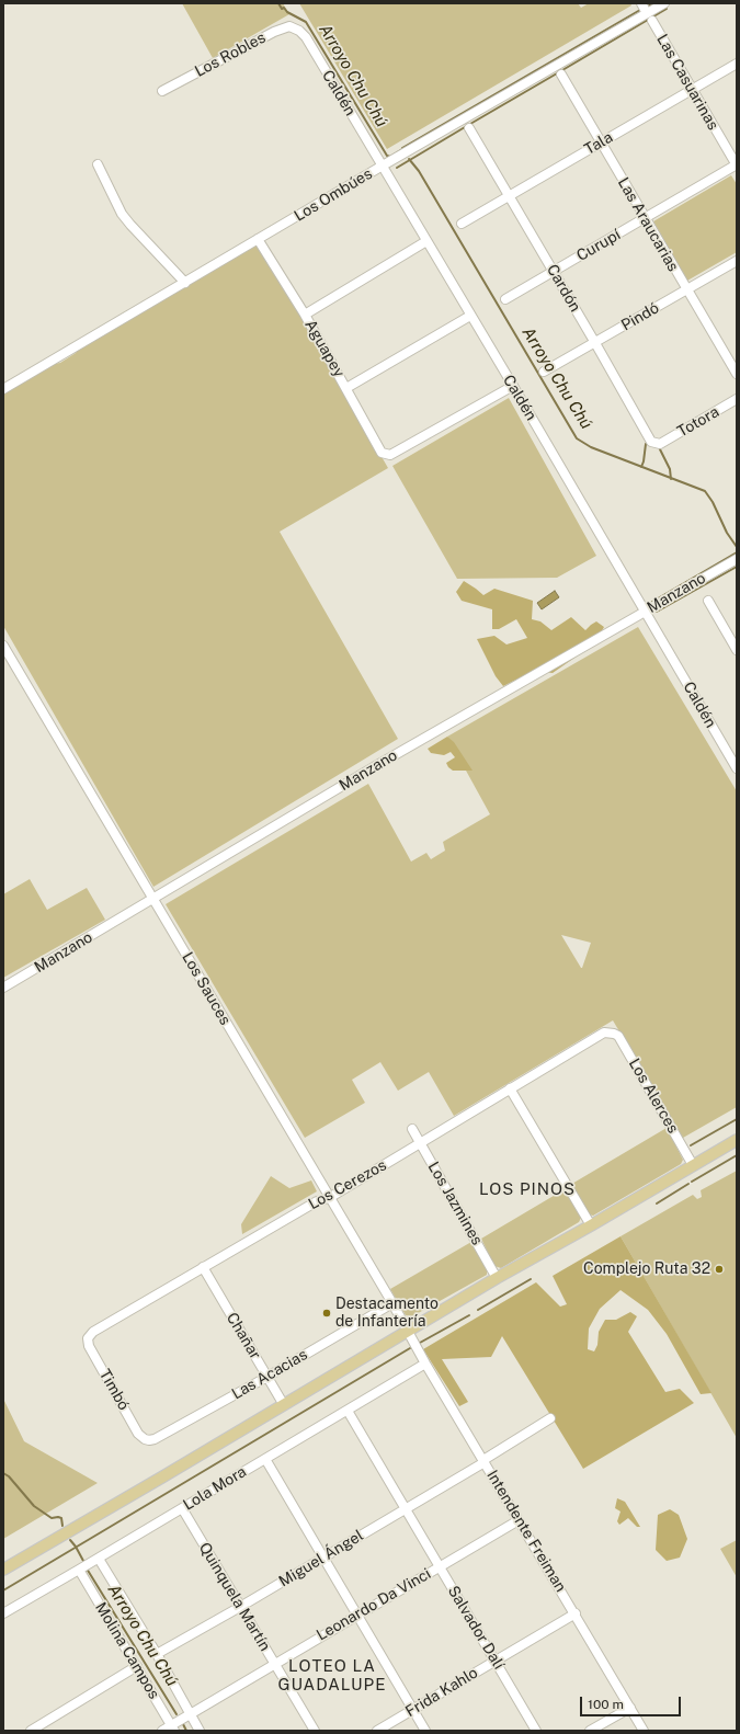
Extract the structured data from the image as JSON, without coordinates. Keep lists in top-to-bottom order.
{
  "streets": {
    "street": [
      "Los Robles",
      "Las Casuarinas",
      "Caldén",
      "Tala",
      "Los Ombúes",
      "Las Araucarias",
      "Curupí",
      "Cardón",
      "Pindó",
      "Aguapey",
      "Totora",
      "Manzano",
      "Los Sauces",
      "Los Alerces",
      "Los Cerezos",
      "Los Jazmines",
      "Chañar",
      "Las Acacias",
      "Timbó",
      "Lola Mora",
      "Intendente Freiman",
      "Miguel Ángel",
      "Quinquela Martín",
      "Leonardo Da Vinci",
      "Salvador Dalí",
      "Molina Campos",
      "Frida Kahlo"
    ]
  },
  "crossings": [
    ["Los Robles", "Caldén"],
    ["Las Casuarinas", "Tala"],
    ["Las Casuarinas", "Los Ombúes"],
    ["Las Casuarinas", "Curupí"],
    ["Caldén", "Los Ombúes"],
    ["Caldén", "Aguapey"],
    ["Caldén", "Manzano"],
    ["Tala", "Las Araucarias"],
    ["Tala", "Cardón"],
    ["Los Ombúes", "Aguapey"],
    ["Las Araucarias", "Curupí"],
    ["Las Araucarias", "Pindó"],
    ["Curupí", "Cardón"],
    ["Cardón", "Pindó"],
    ["Cardón", "Totora"],
    ["Manzano", "Los Sauces"],
    ["Los Sauces", "Los Cerezos"],
    ["Los Sauces", "Las Acacias"],
    ["Los Sauces", "Intendente Freiman"],
    ["Los Alerces", "Los Cerezos"],
    ["Los Cerezos", "Los Jazmines"],
    ["Los Cerezos", "Chañar"],
    ["Los Cerezos", "Timbó"],
    ["Chañar", "Las Acacias"],
    ["Las Acacias", "Timbó"],
    ["Lola Mora", "Intendente Freiman"],
    ["Lola Mora", "Quinquela Martín"],
    ["Lola Mora", "Salvador Dalí"],
    ["Lola Mora", "Molina Campos"],
    ["Intendente Freiman", "Miguel Ángel"],
    ["Intendente Freiman", "Leonardo Da Vinci"],
    ["Intendente Freiman", "Frida Kahlo"],
    ["Miguel Ángel", "Quinquela Martín"],
    ["Miguel Ángel", "Salvador Dalí"],
    ["Miguel Ángel", "Molina Campos"],
    ["Quinquela Martín", "Leonardo Da Vinci"],
    ["Leonardo Da Vinci", "Salvador Dalí"],
    ["Leonardo Da Vinci", "Molina Campos"],
    ["Salvador Dalí", "Frida Kahlo"]
  ],
  "districts": ["LOS PINOS", "LOTEO LA GUADALUPE"],
  "water": ["Arroyo Chu Chú"],
  "places": ["Complejo Ruta 32", "Destacamento de Infantería"],
  "scale_bar": "100 m"
}
